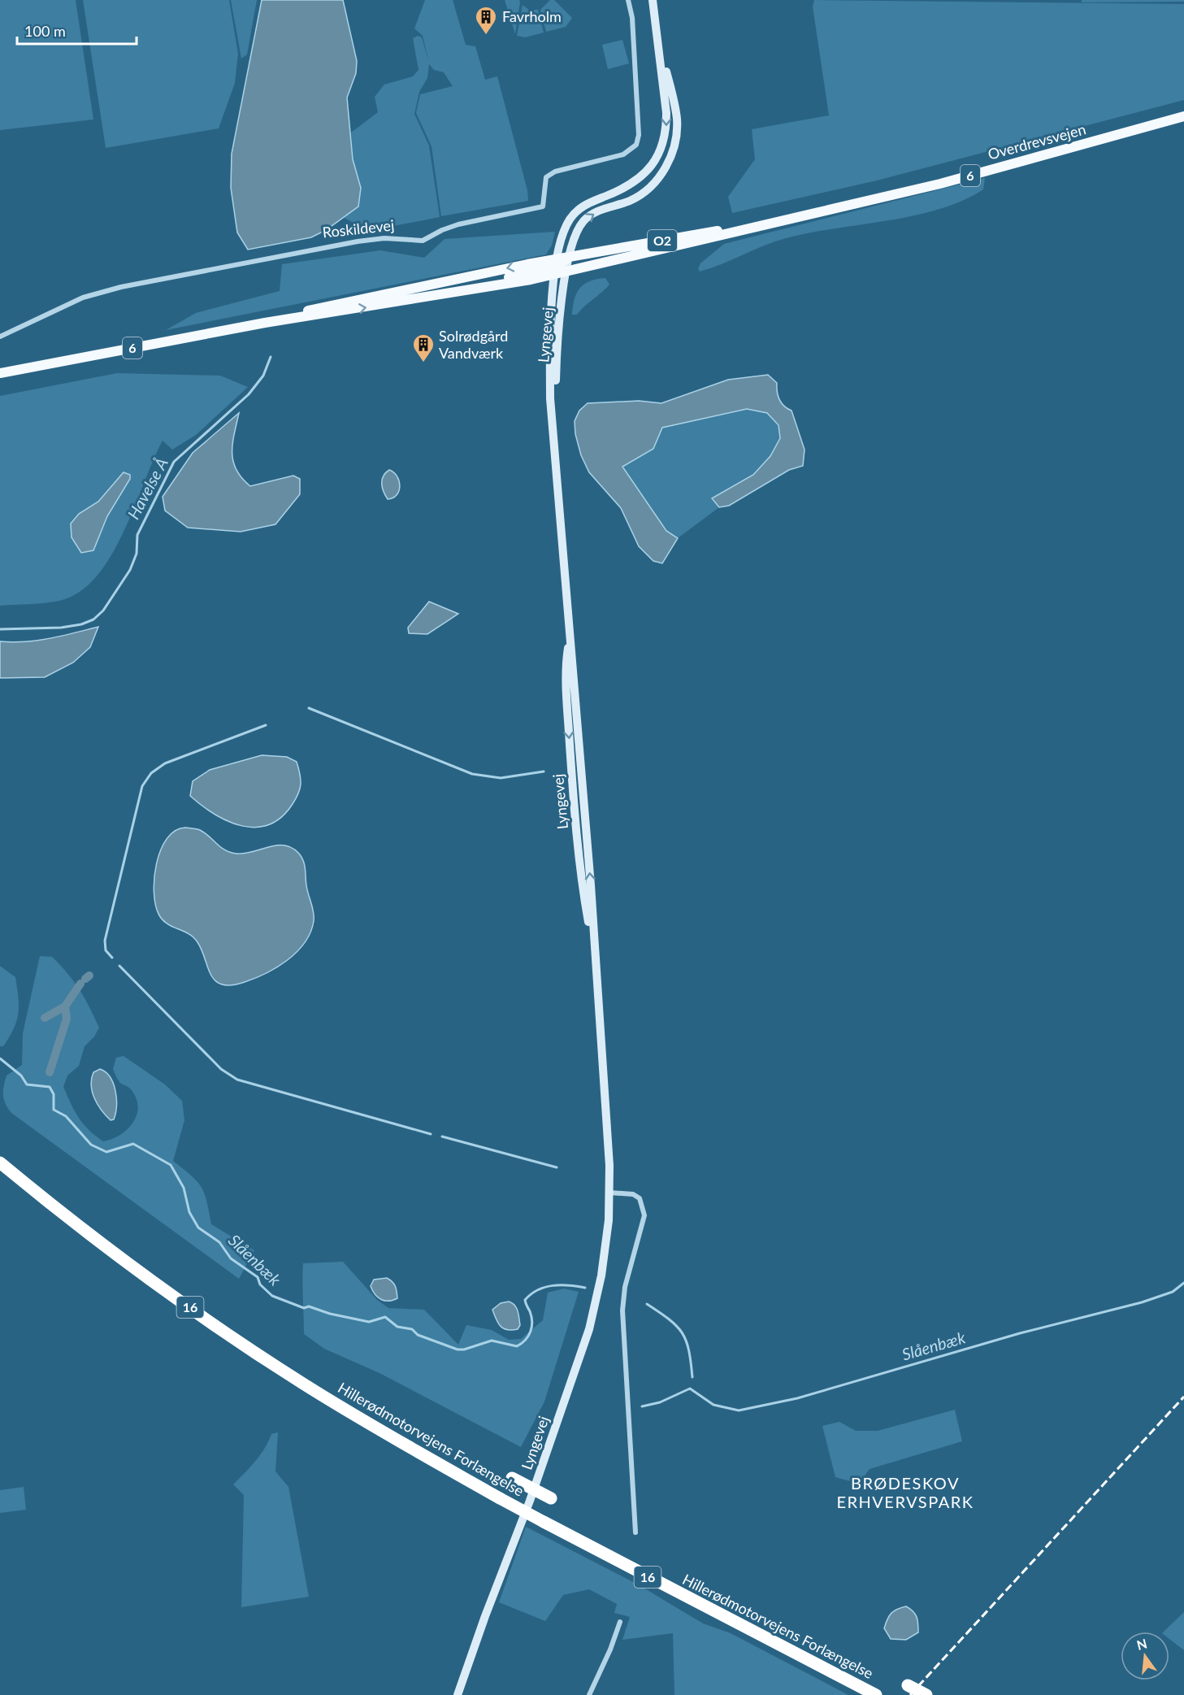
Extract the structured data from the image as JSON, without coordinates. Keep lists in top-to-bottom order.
{
  "streets": {
    "highway": ["16", "Hillerødmotorvejens Forlængelse"],
    "main road": [
      "Overdrevsvejen",
      "6",
      "O2",
      "Lyngevej"
    ],
    "street": ["Roskildevej"]
  },
  "crossings": [
    ["Overdrevsvejen", "6"],
    ["Overdrevsvejen", "Lyngevej"],
    ["6", "Lyngevej"]
  ],
  "districts": ["BRØDESKOV ERHVERVSPARK"],
  "water": ["Havelse Å", "Slåenbæk"],
  "places": {
    "building": ["Favrholm", "Solrødgård Vandværk"]
  },
  "scale_bar": "100 m",
  "north": "top"
}
